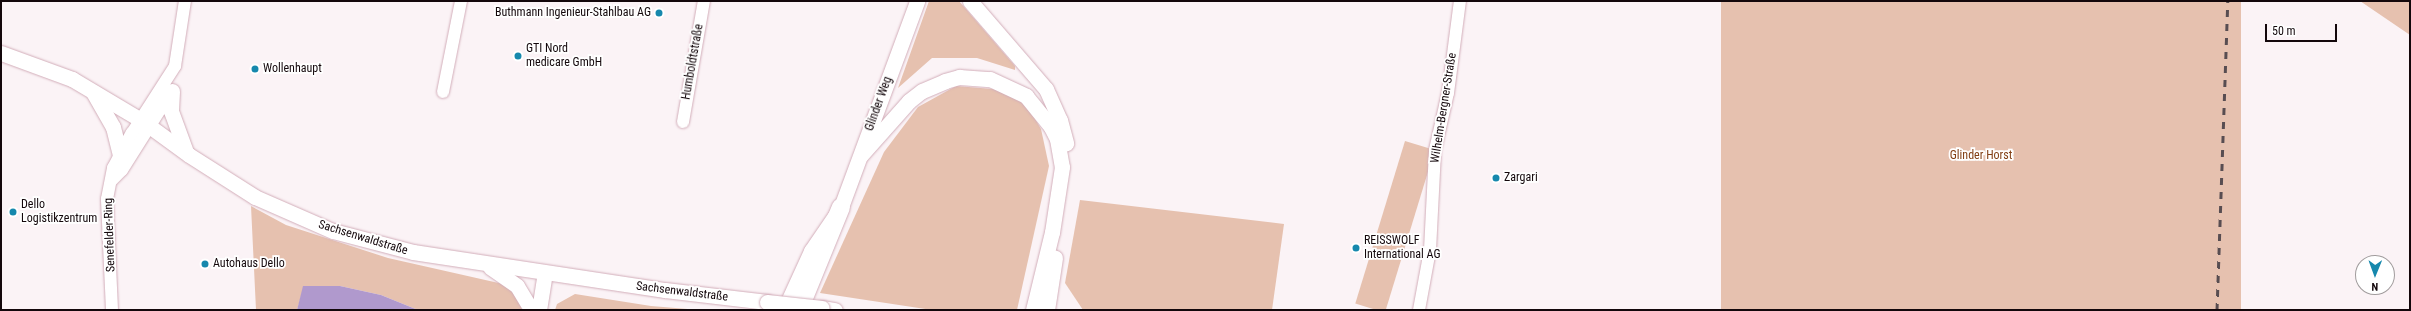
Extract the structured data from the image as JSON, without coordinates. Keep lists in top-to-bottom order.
{
  "streets": {
    "main road": ["Glinder Weg", "Sachsenwaldstraße"],
    "street": ["Humboldtstraße", "Wilhelm-Bergner-Straße", "Senefelder-Ring"]
  },
  "crossings": [
    ["Senefelder-Ring", "Sachsenwaldstraße"]
  ],
  "parks": ["Glinder Horst"],
  "places": [
    "Buthmann Ingenieur-Stahlbau AG",
    "GTI Nord medicare GmbH",
    "Wollenhaupt",
    "Zargari",
    "Dello Logistikzentrum",
    "REISSWOLF International AG",
    "Autohaus Dello"
  ],
  "scale_bar": "50 m",
  "north": "bottom"
}
